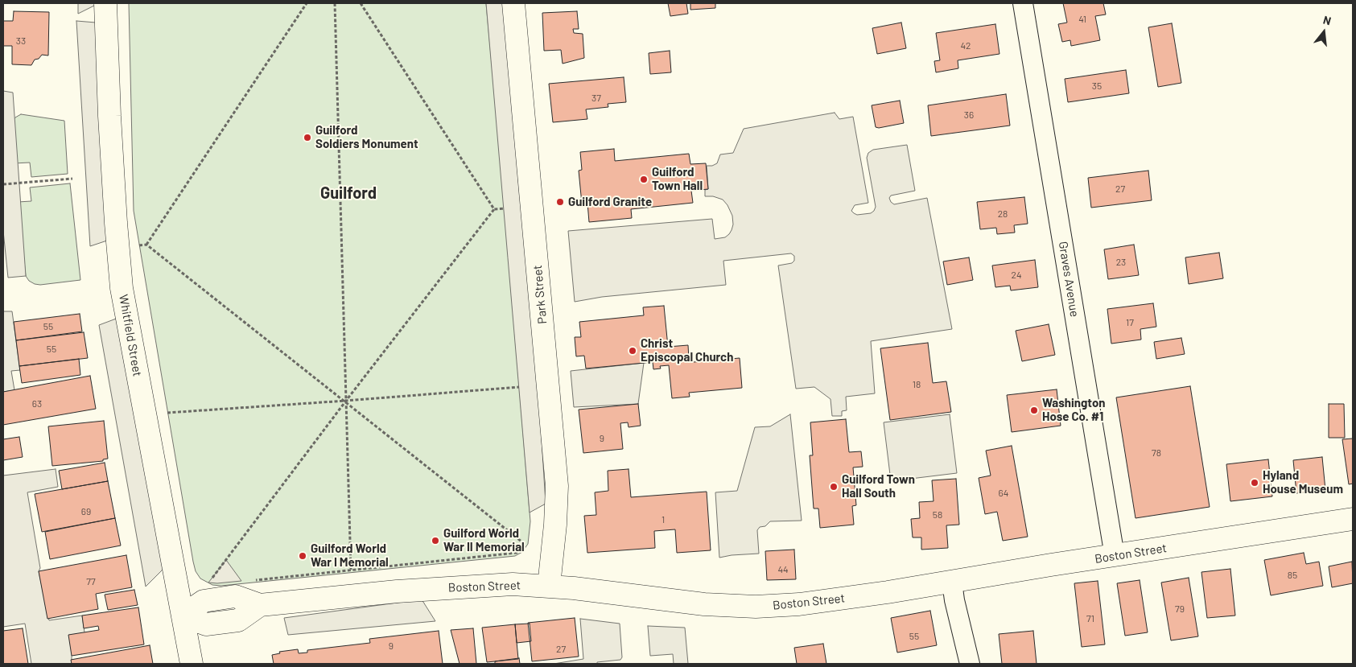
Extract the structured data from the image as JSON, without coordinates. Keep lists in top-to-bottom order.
{
  "streets": {
    "main road": ["Park Street", "Whitfield Street", "Boston Street"],
    "street": ["Graves Avenue"]
  },
  "crossings": [
    ["Graves Avenue", "Boston Street"],
    ["Park Street", "Boston Street"],
    ["Whitfield Street", "Boston Street"]
  ],
  "districts": ["Guilford"],
  "places": [
    "Guilford Soldiers Monument",
    "Guilford Town Hall",
    "Guilford Granite",
    "Christ Episcopal Church",
    "Washington Hose Co. #1",
    "Hyland House Museum",
    "Guilford Town Hall South",
    "Guilford World War II Memorial",
    "Guilford World War I Memorial"
  ],
  "house_numbers": [
    "41",
    "33",
    "42",
    "35",
    "37",
    "36",
    "27",
    "28",
    "23",
    "24",
    "17",
    "55",
    "55",
    "18",
    "63",
    "9",
    "78",
    "64",
    "69",
    "58",
    "1",
    "44",
    "85",
    "77",
    "79",
    "71",
    "55",
    "9",
    "27"
  ],
  "north": "top"
}
